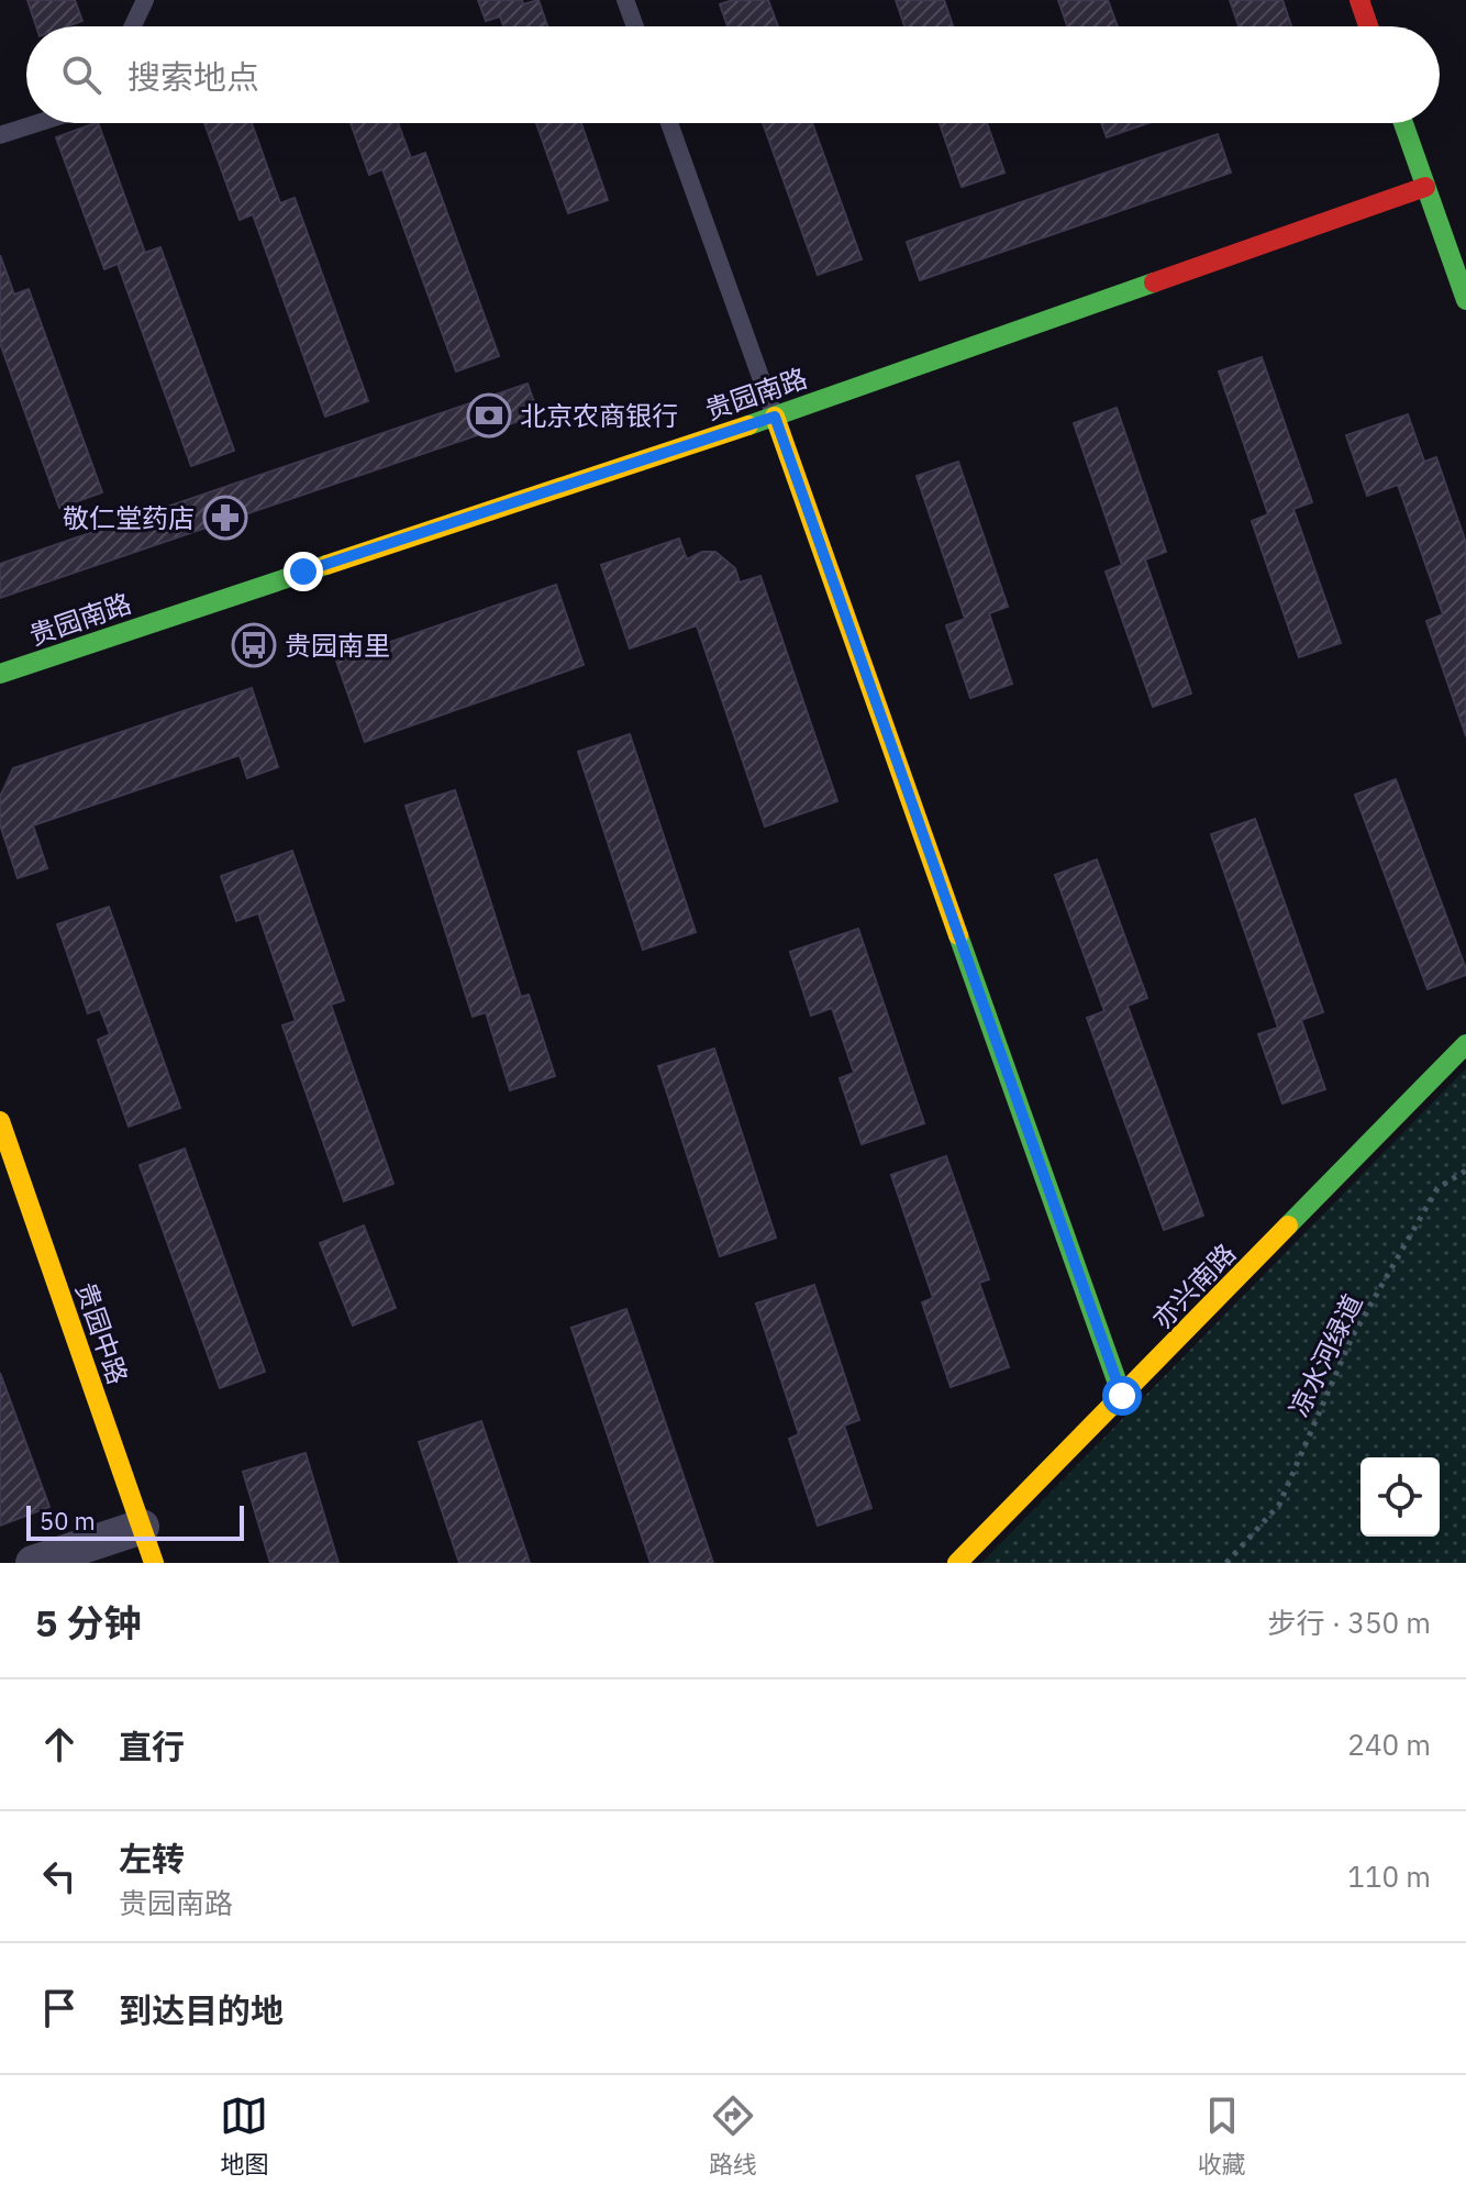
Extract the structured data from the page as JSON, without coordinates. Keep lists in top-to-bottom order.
{
  "streets": {
    "street": ["贵园南路", "亦兴南路", "贵园中路"],
    "path": ["凉水河绿道"]
  },
  "places": {
    "bank": ["北京农商银行"],
    "pharmacy": ["敬仁堂药店"],
    "bus stop": ["贵园南里"]
  },
  "scale_bar": "50 m",
  "page": {
    "search": "搜索地点",
    "scale": "50 m",
    "heading": ["5 分钟", "步行 · 350 m"],
    "list": [
      ["直行", "240 m"],
      ["左转", "贵园南路", "110 m"],
      "到达目的地"
    ],
    "nav": ["地图", "路线", "收藏"]
  }
}
